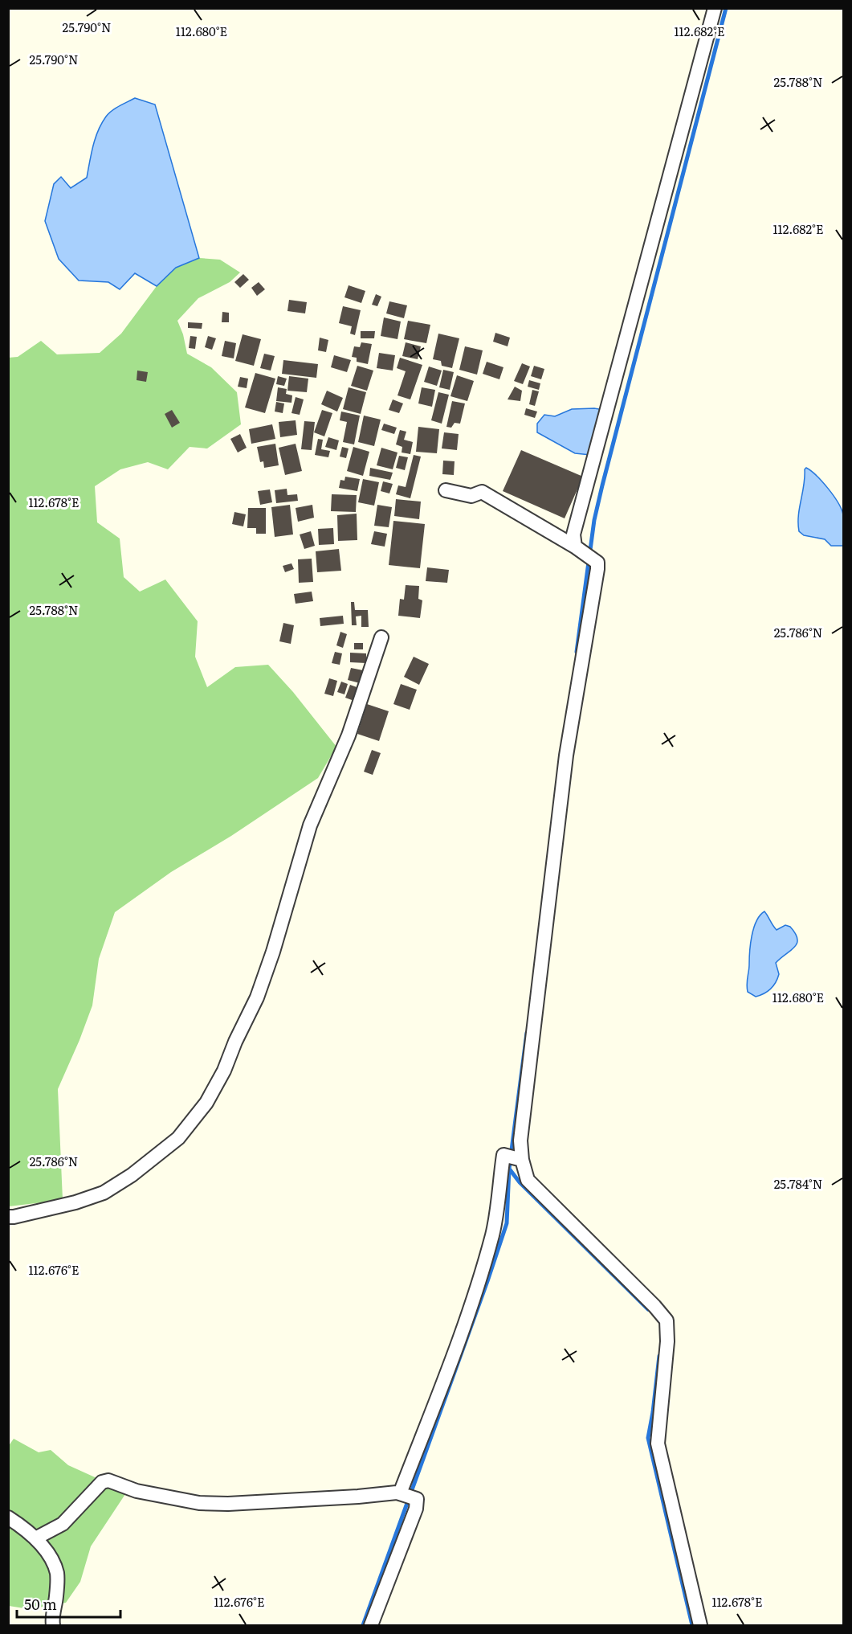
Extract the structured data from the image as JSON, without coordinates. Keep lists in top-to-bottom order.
{
  "scale_bar": "50 m",
  "coordinates": [
    "25.790°N",
    "112.680°E",
    "112.682°E",
    "25.788°N",
    "112.678°E",
    "25.786°N",
    "25.784°N",
    "112.676°E"
  ]
}
